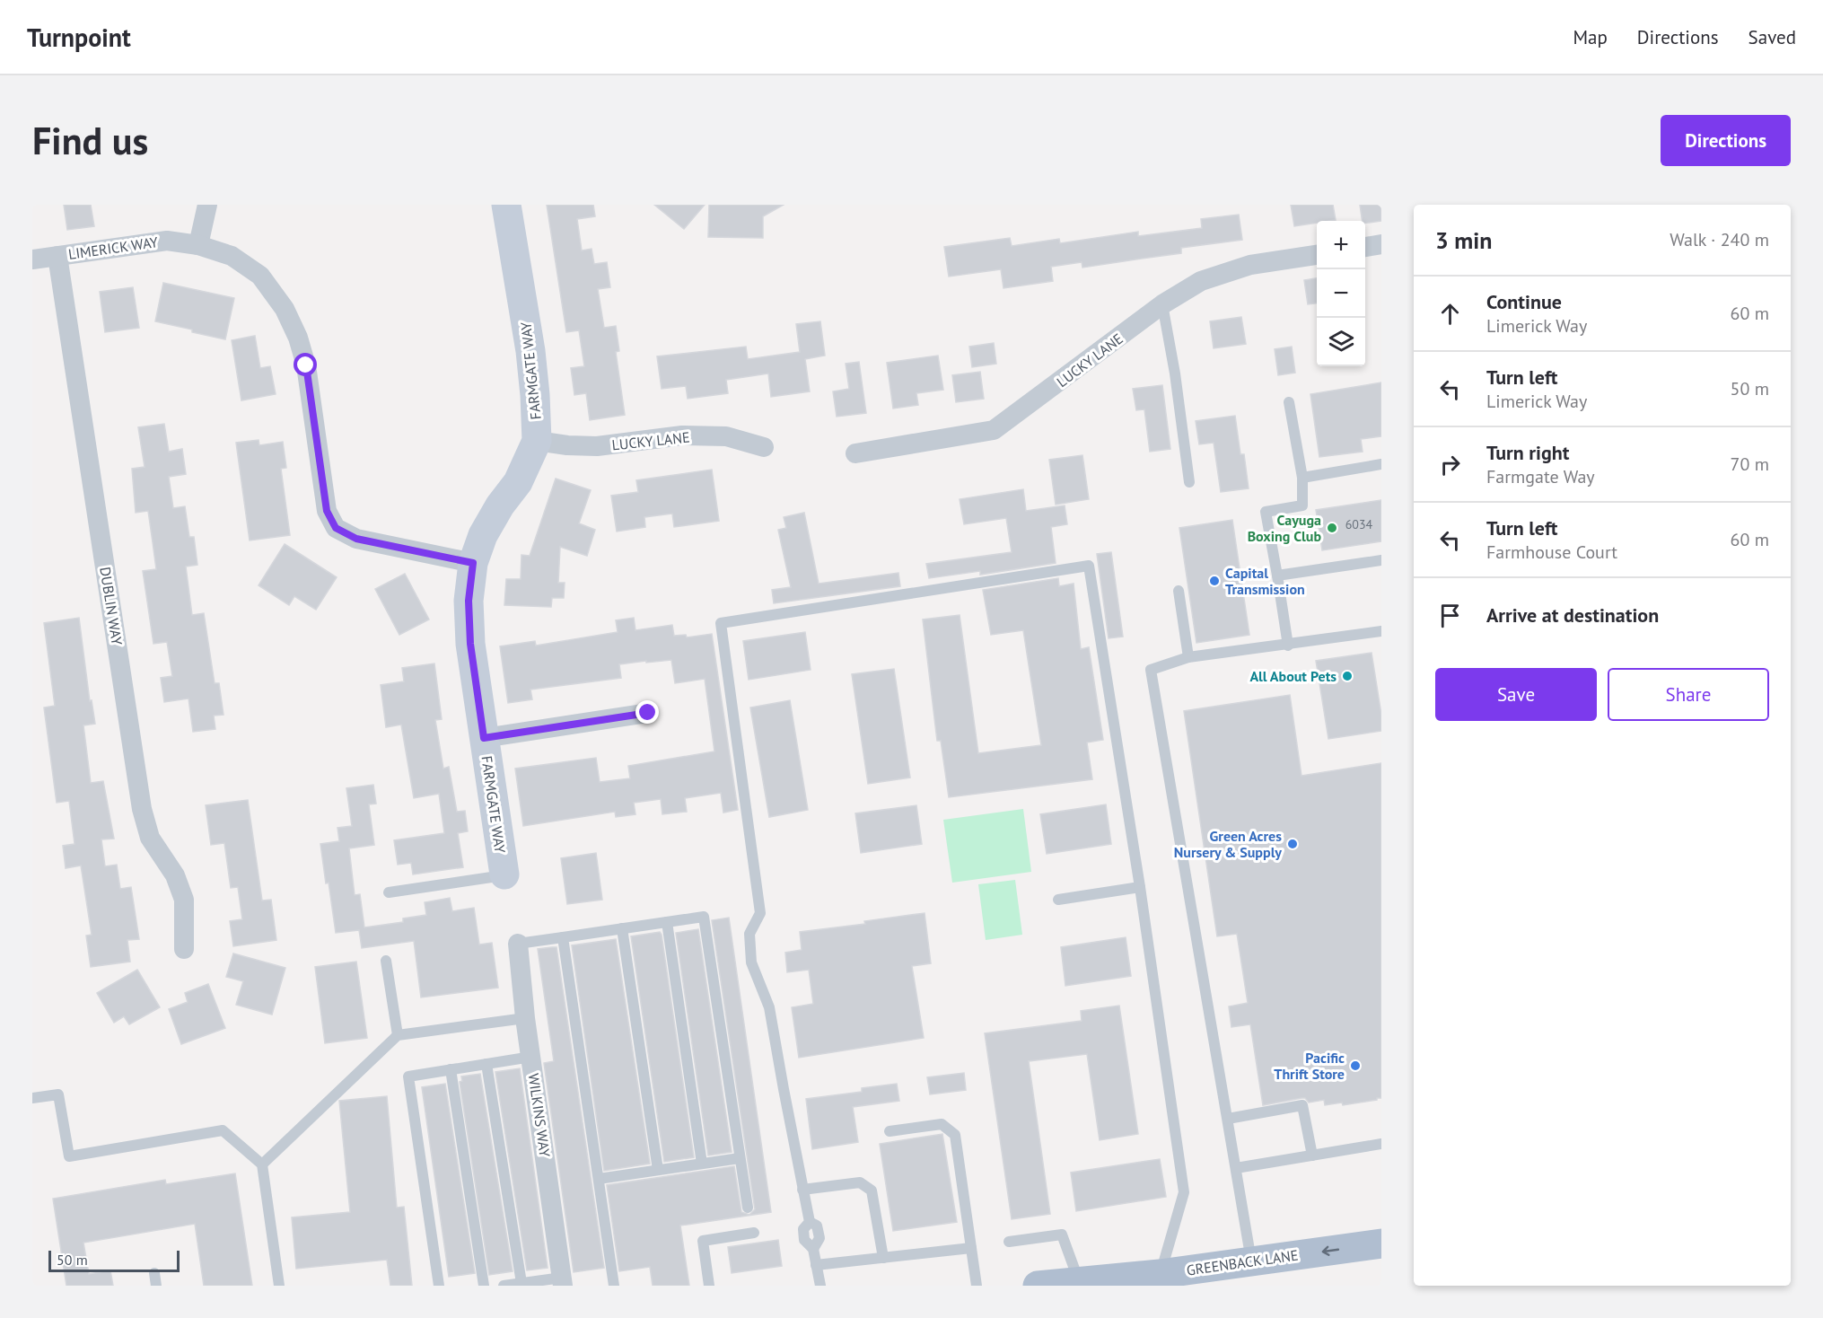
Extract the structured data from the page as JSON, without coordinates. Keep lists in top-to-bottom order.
{
  "streets": {
    "main road": ["GREENBACK LANE"],
    "street": [
      "LIMERICK WAY",
      "LUCKY LANE",
      "FARMGATE WAY",
      "DUBLIN WAY",
      "WILKINS WAY"
    ]
  },
  "crossings": [
    ["LIMERICK WAY", "FARMGATE WAY"],
    ["LIMERICK WAY", "DUBLIN WAY"],
    ["LUCKY LANE", "FARMGATE WAY"]
  ],
  "one_way": ["GREENBACK LANE"],
  "places": [
    "Cayuga Boxing Club",
    "Capital Transmission",
    "All About Pets",
    "Green Acres Nursery & Supply",
    "Pacific Thrift Store"
  ],
  "house_numbers": ["6034"],
  "scale_bar": "50 m",
  "page": {
    "header": "Turnpoint",
    "nav": ["Map", "Directions", "Saved"],
    "buttons": [
      "Directions",
      ["Save", "Share"]
    ],
    "title": "Find us",
    "heading": ["3 min", "Walk · 240 m"],
    "map_buttons": ["+", "−"],
    "list": [
      ["Continue", "Limerick Way", "60 m"],
      ["Turn left", "Limerick Way", "50 m"],
      ["Turn right", "Farmgate Way", "70 m"],
      ["Turn left", "Farmhouse Court", "60 m"],
      "Arrive at destination"
    ],
    "scale": "50 m"
  }
}
